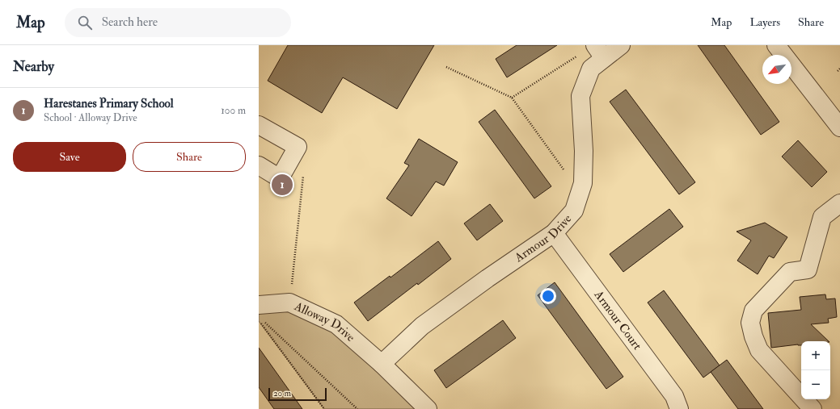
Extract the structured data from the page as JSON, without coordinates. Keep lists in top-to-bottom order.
{
  "streets": {
    "street": ["Armour Drive", "Armour Court", "Alloway Drive"]
  },
  "crossings": [
    ["Armour Drive", "Armour Court"],
    ["Armour Drive", "Alloway Drive"]
  ],
  "scale_bar": "20 m",
  "north": "bottom left",
  "page": {
    "header": "Map",
    "search": "Search here",
    "nav": ["Map", "Layers", "Share"],
    "heading": "Nearby",
    "list": [
      {
        "mark": "1",
        "name": "Harestanes Primary School",
        "note": "School · Alloway Drive",
        "value": "100 m"
      }
    ],
    "buttons": ["Save", "Share"],
    "pins": "1",
    "map_buttons": ["+", "−"],
    "scale": "20 m"
  }
}
